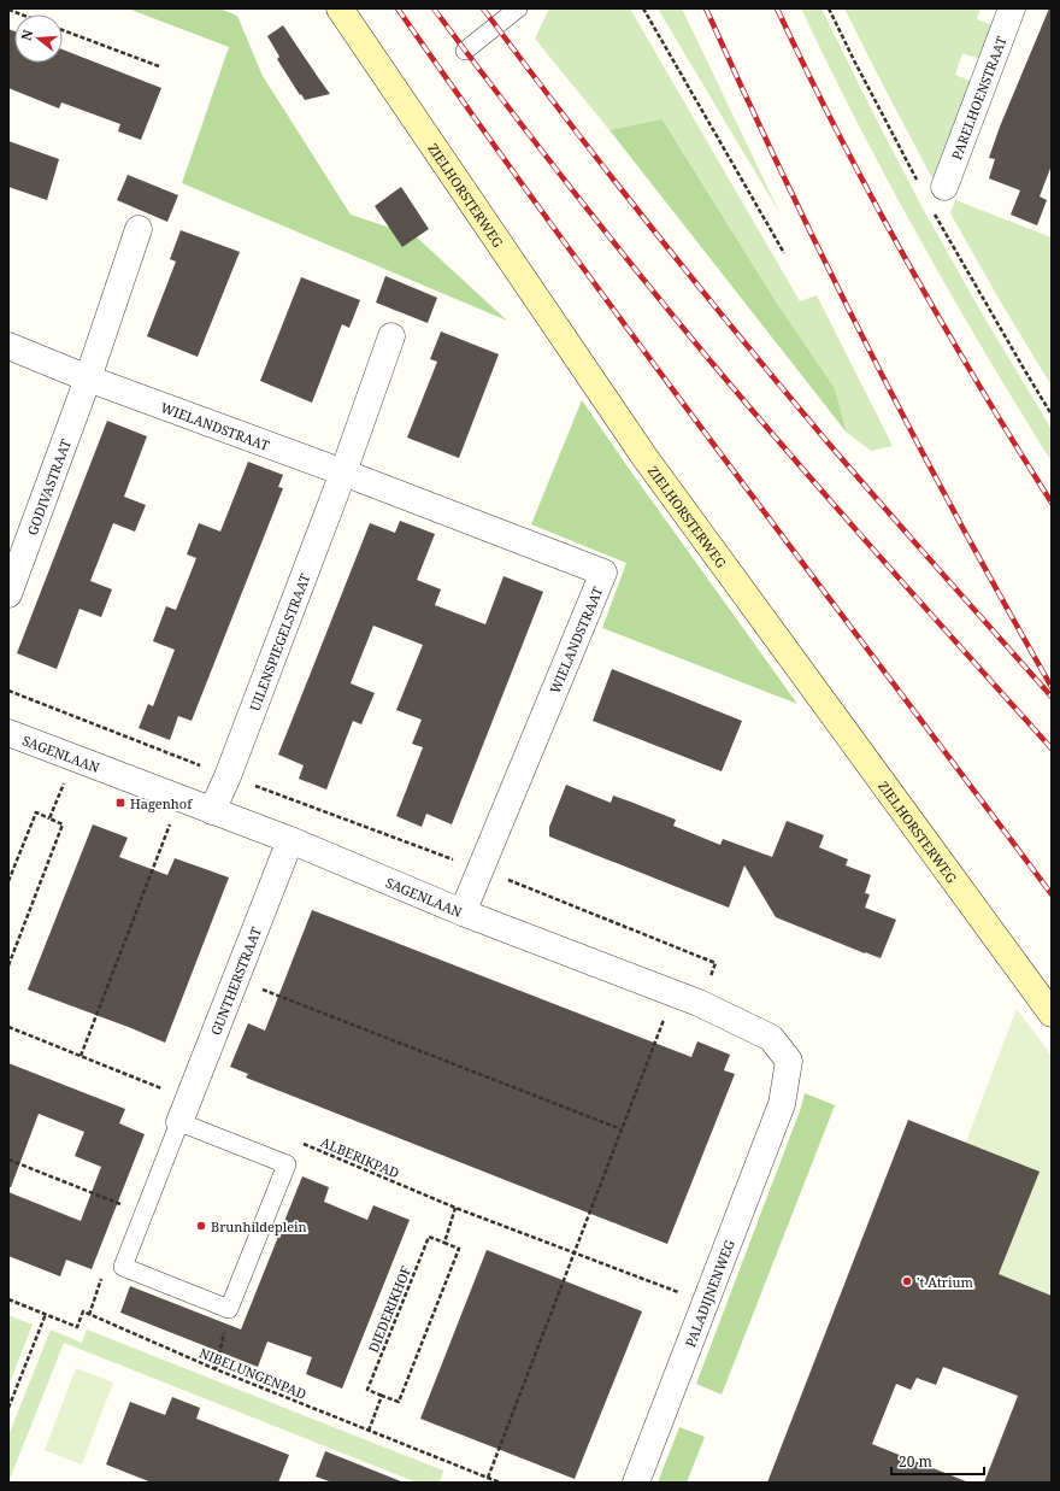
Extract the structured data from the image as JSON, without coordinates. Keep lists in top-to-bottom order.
{
  "streets": {
    "main road": ["ZIELHORSTERWEG"],
    "street": [
      "PARELHOENSTRAAT",
      "WIELANDSTRAAT",
      "GODIVASTRAAT",
      "UILENSPIEGELSTRAAT",
      "SAGENLAAN",
      "GUNTHERSTRAAT",
      "PALADIJNENWEG"
    ],
    "path": ["ALBERIKPAD", "DIEDERIKHOF", "NIBELUNGENPAD"]
  },
  "crossings": [
    ["WIELANDSTRAAT", "GODIVASTRAAT"],
    ["WIELANDSTRAAT", "UILENSPIEGELSTRAAT"],
    ["WIELANDSTRAAT", "SAGENLAAN"],
    ["UILENSPIEGELSTRAAT", "SAGENLAAN"],
    ["SAGENLAAN", "GUNTHERSTRAAT"],
    ["SAGENLAAN", "PALADIJNENWEG"],
    ["ALBERIKPAD", "PALADIJNENWEG"]
  ],
  "places": {
    "transit": ["Hagenhof"],
    "other": ["Brunhildeplein", "'t Atrium"]
  },
  "scale_bar": "20 m",
  "north": "left"
}
